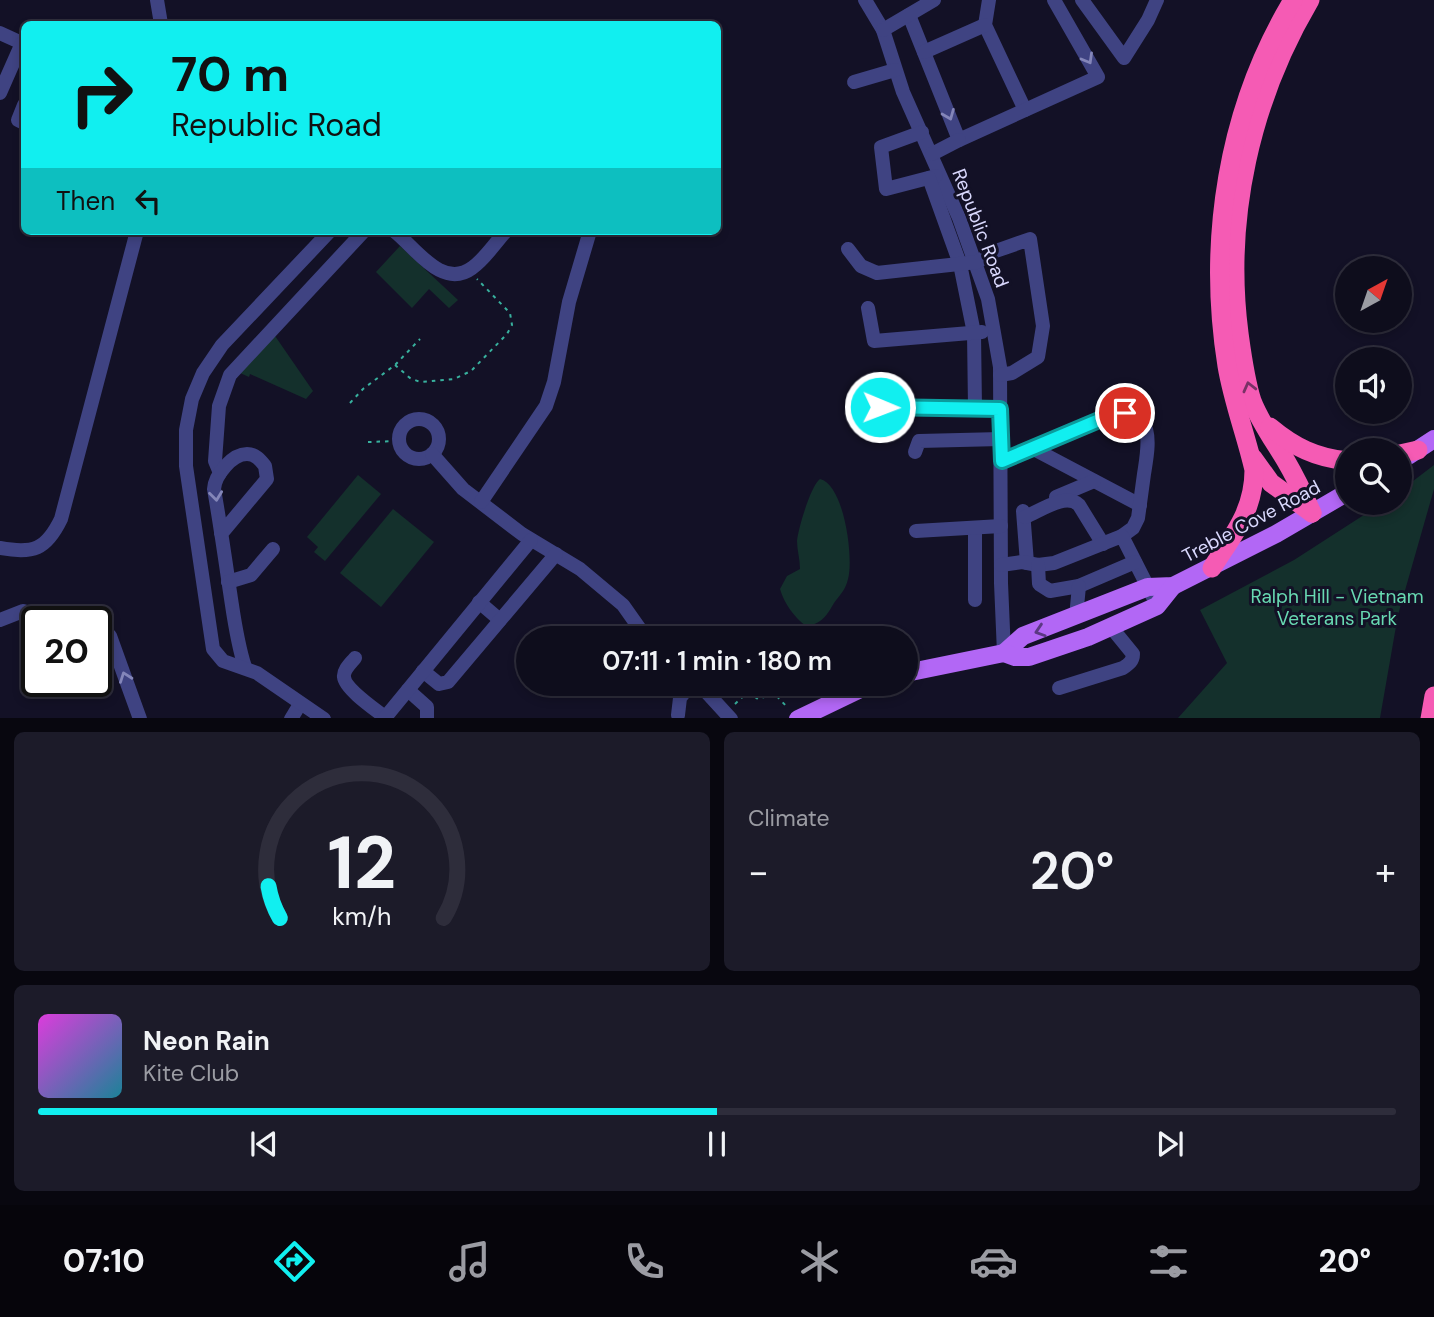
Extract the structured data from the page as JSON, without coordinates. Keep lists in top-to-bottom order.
{
  "streets": {
    "main road": ["Treble Cove Road"],
    "street": ["Republic Road"]
  },
  "crossings": [
    ["Republic Road", "Treble Cove Road"]
  ],
  "parks": ["Ralph Hill - Vietnam Veterans Park"],
  "north": "top right",
  "page": {
    "turn": ["70 m", "Republic Road"],
    "then": "Then",
    "limit": "20",
    "trip": "07:11 · 1 min · 180 m",
    "tile": "Climate",
    "heat": ["−", "20°", "+"],
    "song": ["Neon Rain", "Kite Club"],
    "tabs": ["07:10", "20°"],
    "gauge": ["12", "km/h"]
  }
}
